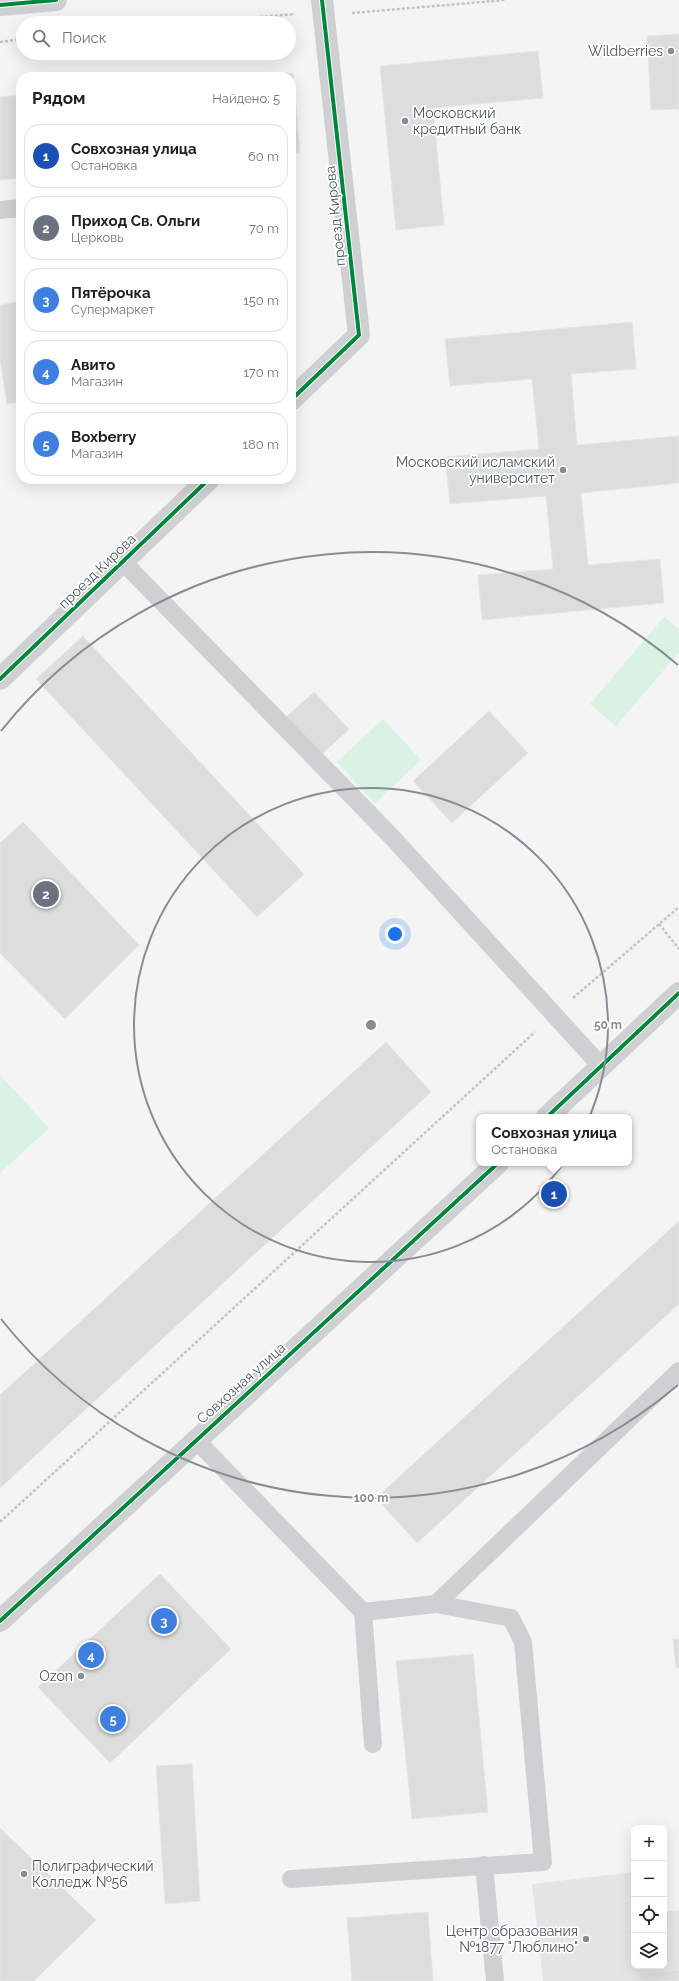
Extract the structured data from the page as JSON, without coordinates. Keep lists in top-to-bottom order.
{
  "streets": {
    "street": ["проезд Кирова", "Совхозная улица"]
  },
  "places": [
    "Wildberries",
    "Московский кредитный банк",
    "Московский исламский университет",
    "Ozon",
    "Полиграфический Колледж №56",
    "Центр образования №1877 \"Люблино\""
  ],
  "page": {
    "search": "Поиск",
    "heading": ["Рядом", "Найдено: 5"],
    "list": [
      {
        "mark": "1",
        "name": "Совхозная улица",
        "note": "Остановка",
        "value": "60 m"
      },
      {
        "mark": "2",
        "name": "Приход Св. Ольги",
        "note": "Церковь",
        "value": "70 m"
      },
      {
        "mark": "3",
        "name": "Пятёрочка",
        "note": "Супермаркет",
        "value": "150 m"
      },
      {
        "mark": "4",
        "name": "Авито",
        "note": "Магазин",
        "value": "170 m"
      },
      {
        "mark": "5",
        "name": "Boxberry",
        "note": "Магазин",
        "value": "180 m"
      }
    ],
    "pins": [
      "2",
      "1",
      "3",
      "4",
      "5"
    ],
    "popup": ["Совхозная улица", "Остановка"],
    "map_buttons": ["+", "−"]
  },
  "rings": ["50 m", "100 m"]
}
